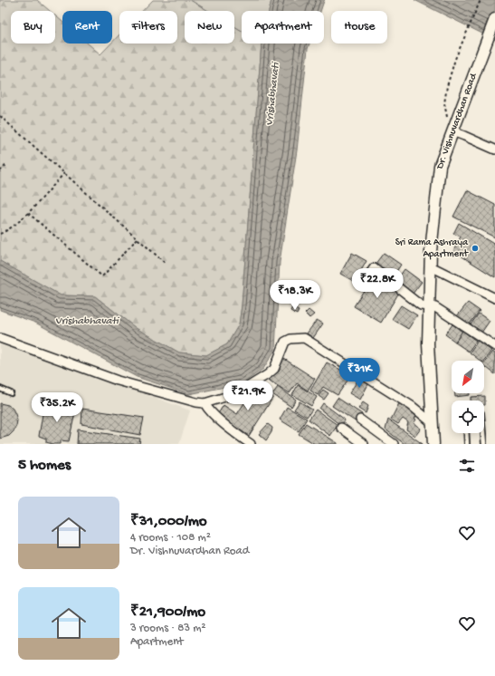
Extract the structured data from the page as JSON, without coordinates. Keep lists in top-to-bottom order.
{
  "streets": {
    "main road": ["Dr. Vishnuvardhan Road"]
  },
  "water": ["Vrishabhavati"],
  "places": ["Sri Rama Ashraya Apartment"],
  "north": "bottom left",
  "page": {
    "chip": [
      "Buy",
      "Rent",
      "Filters",
      "New",
      "Apartment",
      "House"
    ],
    "price": [
      "₹22.8K",
      "₹18.3K",
      "₹31K",
      "₹21.9K",
      "₹35.2K"
    ],
    "heading": "5 homes",
    "list": [
      {
        "name": "₹31,000/mo",
        "note": "4 rooms · 108 m² · Dr. Vishnuvardhan Road"
      },
      {
        "name": "₹21,900/mo",
        "note": "3 rooms · 83 m² · Apartment"
      }
    ]
  }
}
